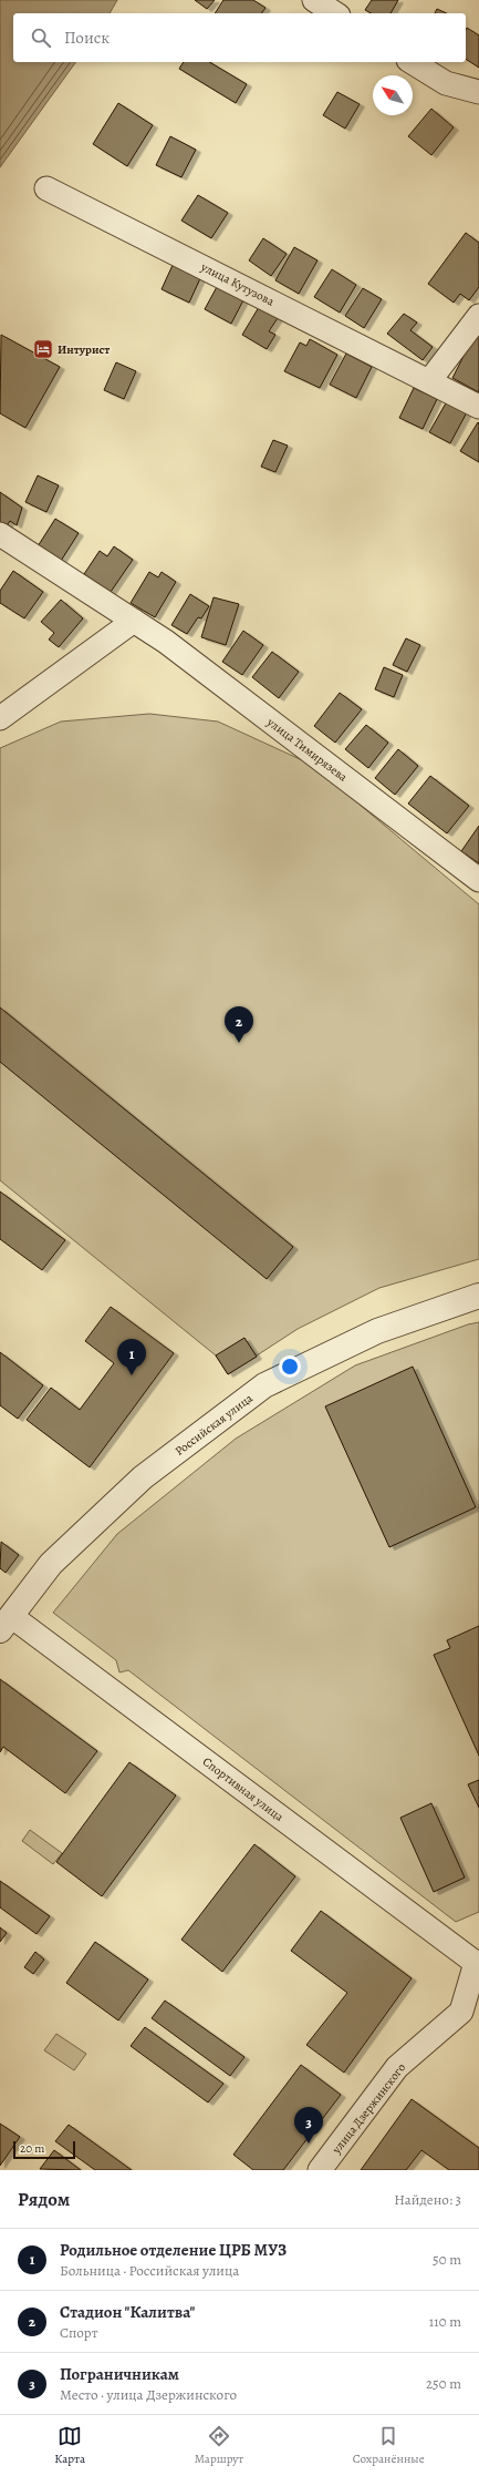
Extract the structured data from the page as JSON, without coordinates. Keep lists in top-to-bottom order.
{
  "streets": {
    "street": [
      "улица Кутузова",
      "улица Тимирязева",
      "Российская улица",
      "Спортивная улица",
      "улица Дзержинского"
    ]
  },
  "crossings": [
    ["Российская улица", "Спортивная улица"],
    ["Спортивная улица", "улица Дзержинского"]
  ],
  "places": {
    "hotel": ["Интурист"]
  },
  "scale_bar": "20 m",
  "north": "top left",
  "page": {
    "search": "Поиск",
    "pins": ["2", "1", "3"],
    "scale": "20 m",
    "heading": ["Рядом", "Найдено: 3"],
    "list": [
      {
        "mark": "1",
        "name": "Родильное отделение ЦРБ МУЗ",
        "note": "Больница · Российская улица",
        "value": "50 m"
      },
      {
        "mark": "2",
        "name": "Стадион \"Калитва\"",
        "note": "Спорт",
        "value": "110 m"
      },
      {
        "mark": "3",
        "name": "Пограничникам",
        "note": "Место · улица Дзержинского",
        "value": "250 m"
      }
    ],
    "nav": ["Карта", "Маршрут", "Сохранённые"]
  }
}
